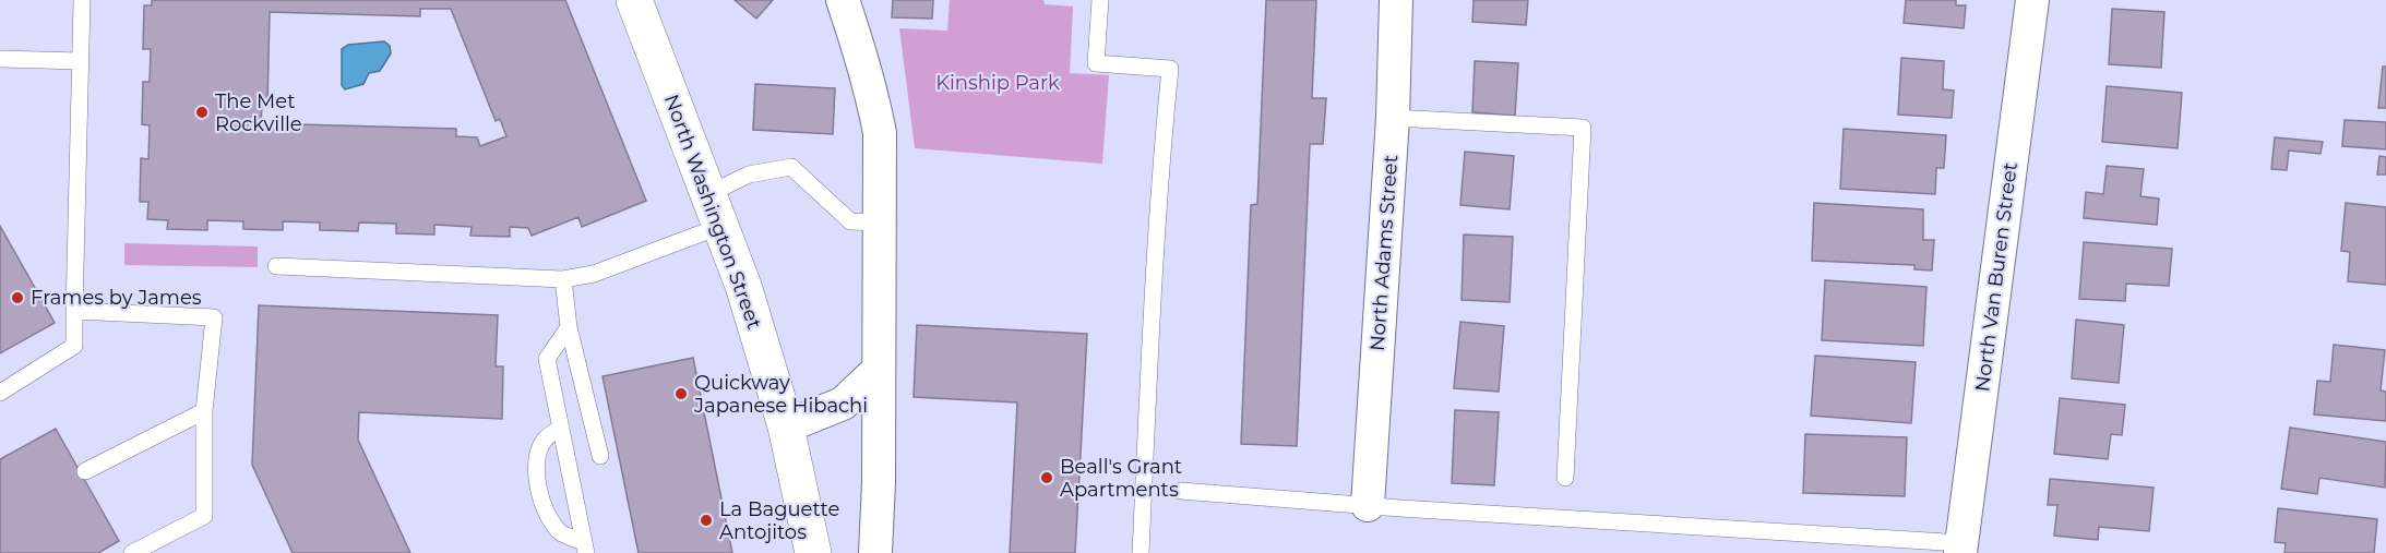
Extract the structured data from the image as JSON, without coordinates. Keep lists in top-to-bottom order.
{
  "streets": {
    "street": ["North Washington Street", "North Adams Street", "North Van Buren Street"]
  },
  "parks": ["Kinship Park"],
  "places": [
    "The Met Rockville",
    "Frames by James",
    "Quickway Japanese Hibachi",
    "Beall's Grant Apartments",
    "La Baguette Antojitos"
  ]
}
